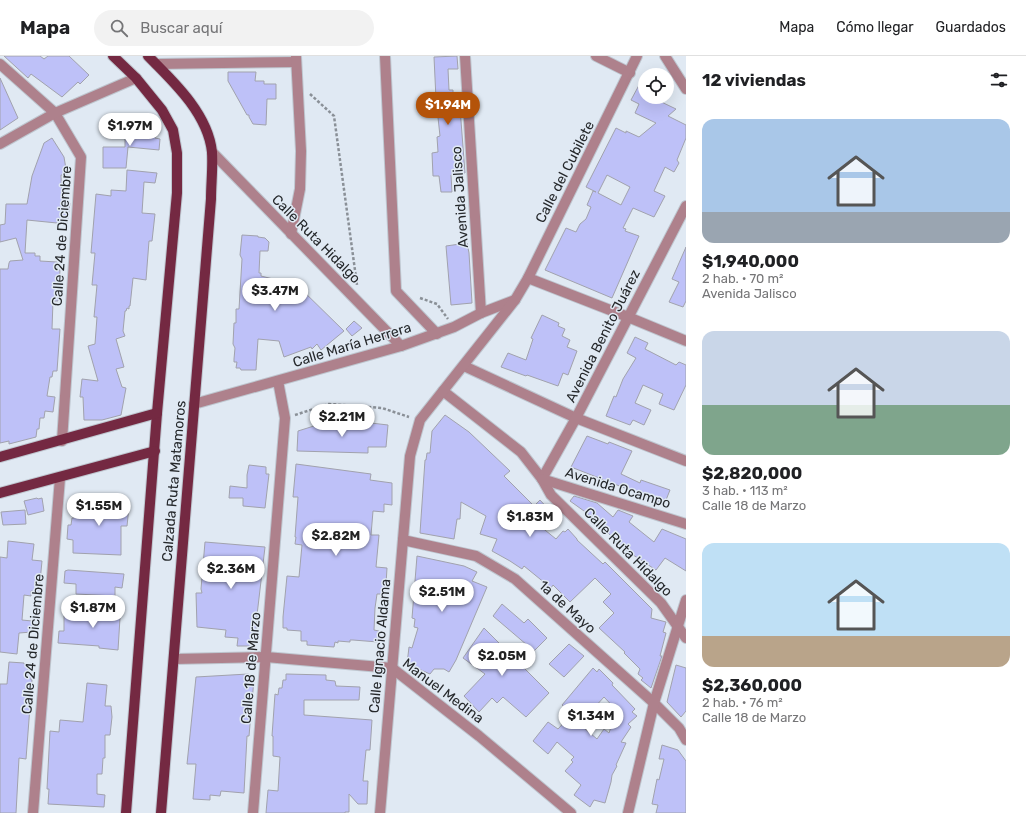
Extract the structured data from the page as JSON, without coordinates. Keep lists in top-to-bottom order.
{
  "streets": {
    "main road": ["Calzada Ruta Matamoros"],
    "street": [
      "Calle del Cubilete",
      "Avenida Jalisco",
      "Calle 24 de Diciembre",
      "Calle Ruta Hidalgo",
      "Avenida Benito Juárez",
      "Calle María Herrera",
      "Avenida Ocampo",
      "1a de Mayo",
      "Calle Ignacio Aldama",
      "Calle 18 de Marzo",
      "Manuel Medina"
    ]
  },
  "crossings": [
    ["Calle del Cubilete", "Calle María Herrera"],
    ["Calle del Cubilete", "Calle Ignacio Aldama"],
    ["Avenida Jalisco", "Calle María Herrera"],
    ["Calle Ruta Hidalgo", "Avenida Benito Juárez"],
    ["Calle Ruta Hidalgo", "Calle María Herrera"],
    ["Calle Ruta Hidalgo", "Calzada Ruta Matamoros"],
    ["Calle Ruta Hidalgo", "Avenida Ocampo"],
    ["Calle Ruta Hidalgo", "Calle Ignacio Aldama"],
    ["Avenida Benito Juárez", "Avenida Ocampo"],
    ["Calle María Herrera", "Calzada Ruta Matamoros"],
    ["Calle María Herrera", "Calle Ignacio Aldama"],
    ["Calle María Herrera", "Calle 18 de Marzo"],
    ["Calzada Ruta Matamoros", "Manuel Medina"],
    ["1a de Mayo", "Calle Ignacio Aldama"],
    ["Calle Ignacio Aldama", "Manuel Medina"],
    ["Calle 18 de Marzo", "Manuel Medina"]
  ],
  "page": {
    "header": "Mapa",
    "search": "Buscar aquí",
    "nav": ["Mapa", "Cómo llegar", "Guardados"],
    "heading": "12 viviendas",
    "price": [
      "$1.94M",
      "$1.97M",
      "$3.47M",
      "$2.21M",
      "$1.55M",
      "$1.83M",
      "$2.82M",
      "$2.36M",
      "$2.51M",
      "$1.87M",
      "$2.05M",
      "$1.34M"
    ],
    "list": [
      {
        "name": "$1,940,000",
        "note": "2 hab. · 70 m² · Avenida Jalisco"
      },
      {
        "name": "$2,820,000",
        "note": "3 hab. · 113 m² · Calle 18 de Marzo"
      },
      {
        "name": "$2,360,000",
        "note": "2 hab. · 76 m² · Calle 18 de Marzo"
      }
    ]
  }
}
